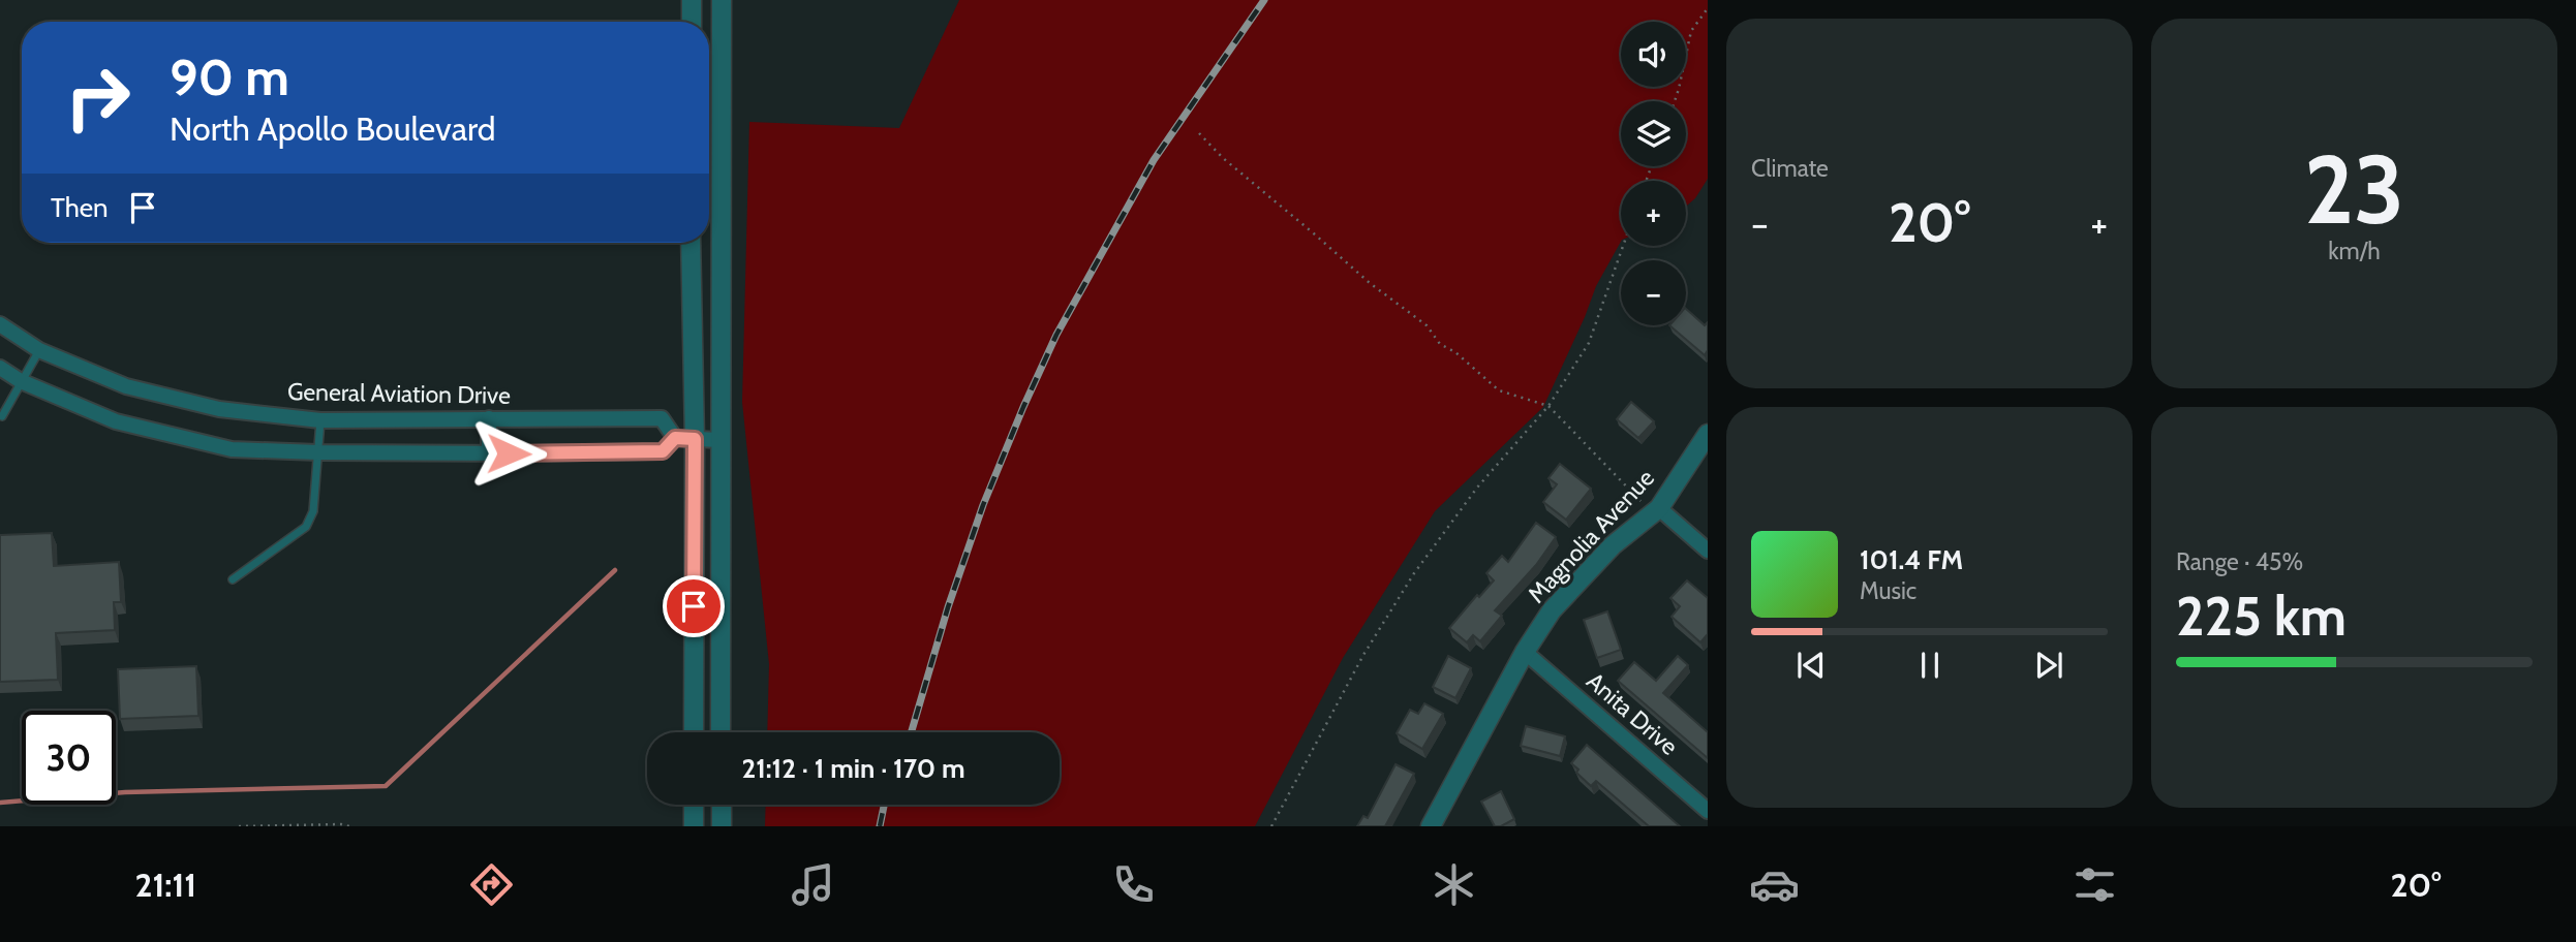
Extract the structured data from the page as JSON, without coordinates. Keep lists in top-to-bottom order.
{
  "streets": {
    "street": ["General Aviation Drive", "Magnolia Avenue", "Anita Drive"]
  },
  "crossings": [
    ["Magnolia Avenue", "Anita Drive"]
  ],
  "page": {
    "tile": [
      "Climate",
      ["23", "km/h"],
      ["Range · 45%", "225 km"]
    ],
    "map_buttons": ["+", "−"],
    "turn": ["90 m", "North Apollo Boulevard"],
    "then": "Then",
    "heat": ["−", "20°", "+"],
    "song": ["101.4 FM", "Music"],
    "limit": "30",
    "trip": "21:12 · 1 min · 170 m",
    "tabs": ["21:11", "20°"]
  }
}
